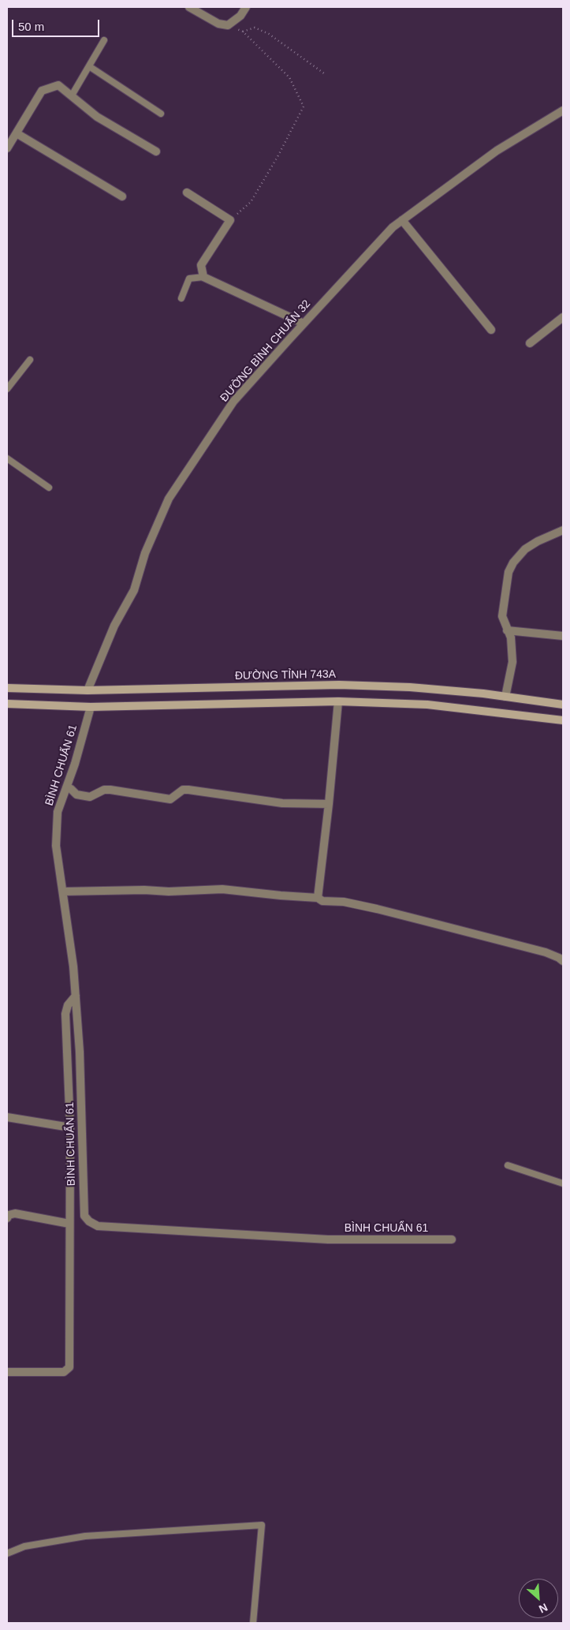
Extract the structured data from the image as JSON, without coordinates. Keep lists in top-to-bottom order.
{
  "streets": {
    "main road": ["ĐƯỜNG TỈNH 743A"],
    "street": ["ĐƯỜNG BÌNH CHUẨN 32", "BÌNH CHUẨN 61"]
  },
  "crossings": [
    ["ĐƯỜNG BÌNH CHUẨN 32", "ĐƯỜNG TỈNH 743A"]
  ],
  "scale_bar": "50 m",
  "north": "bottom right"
}
